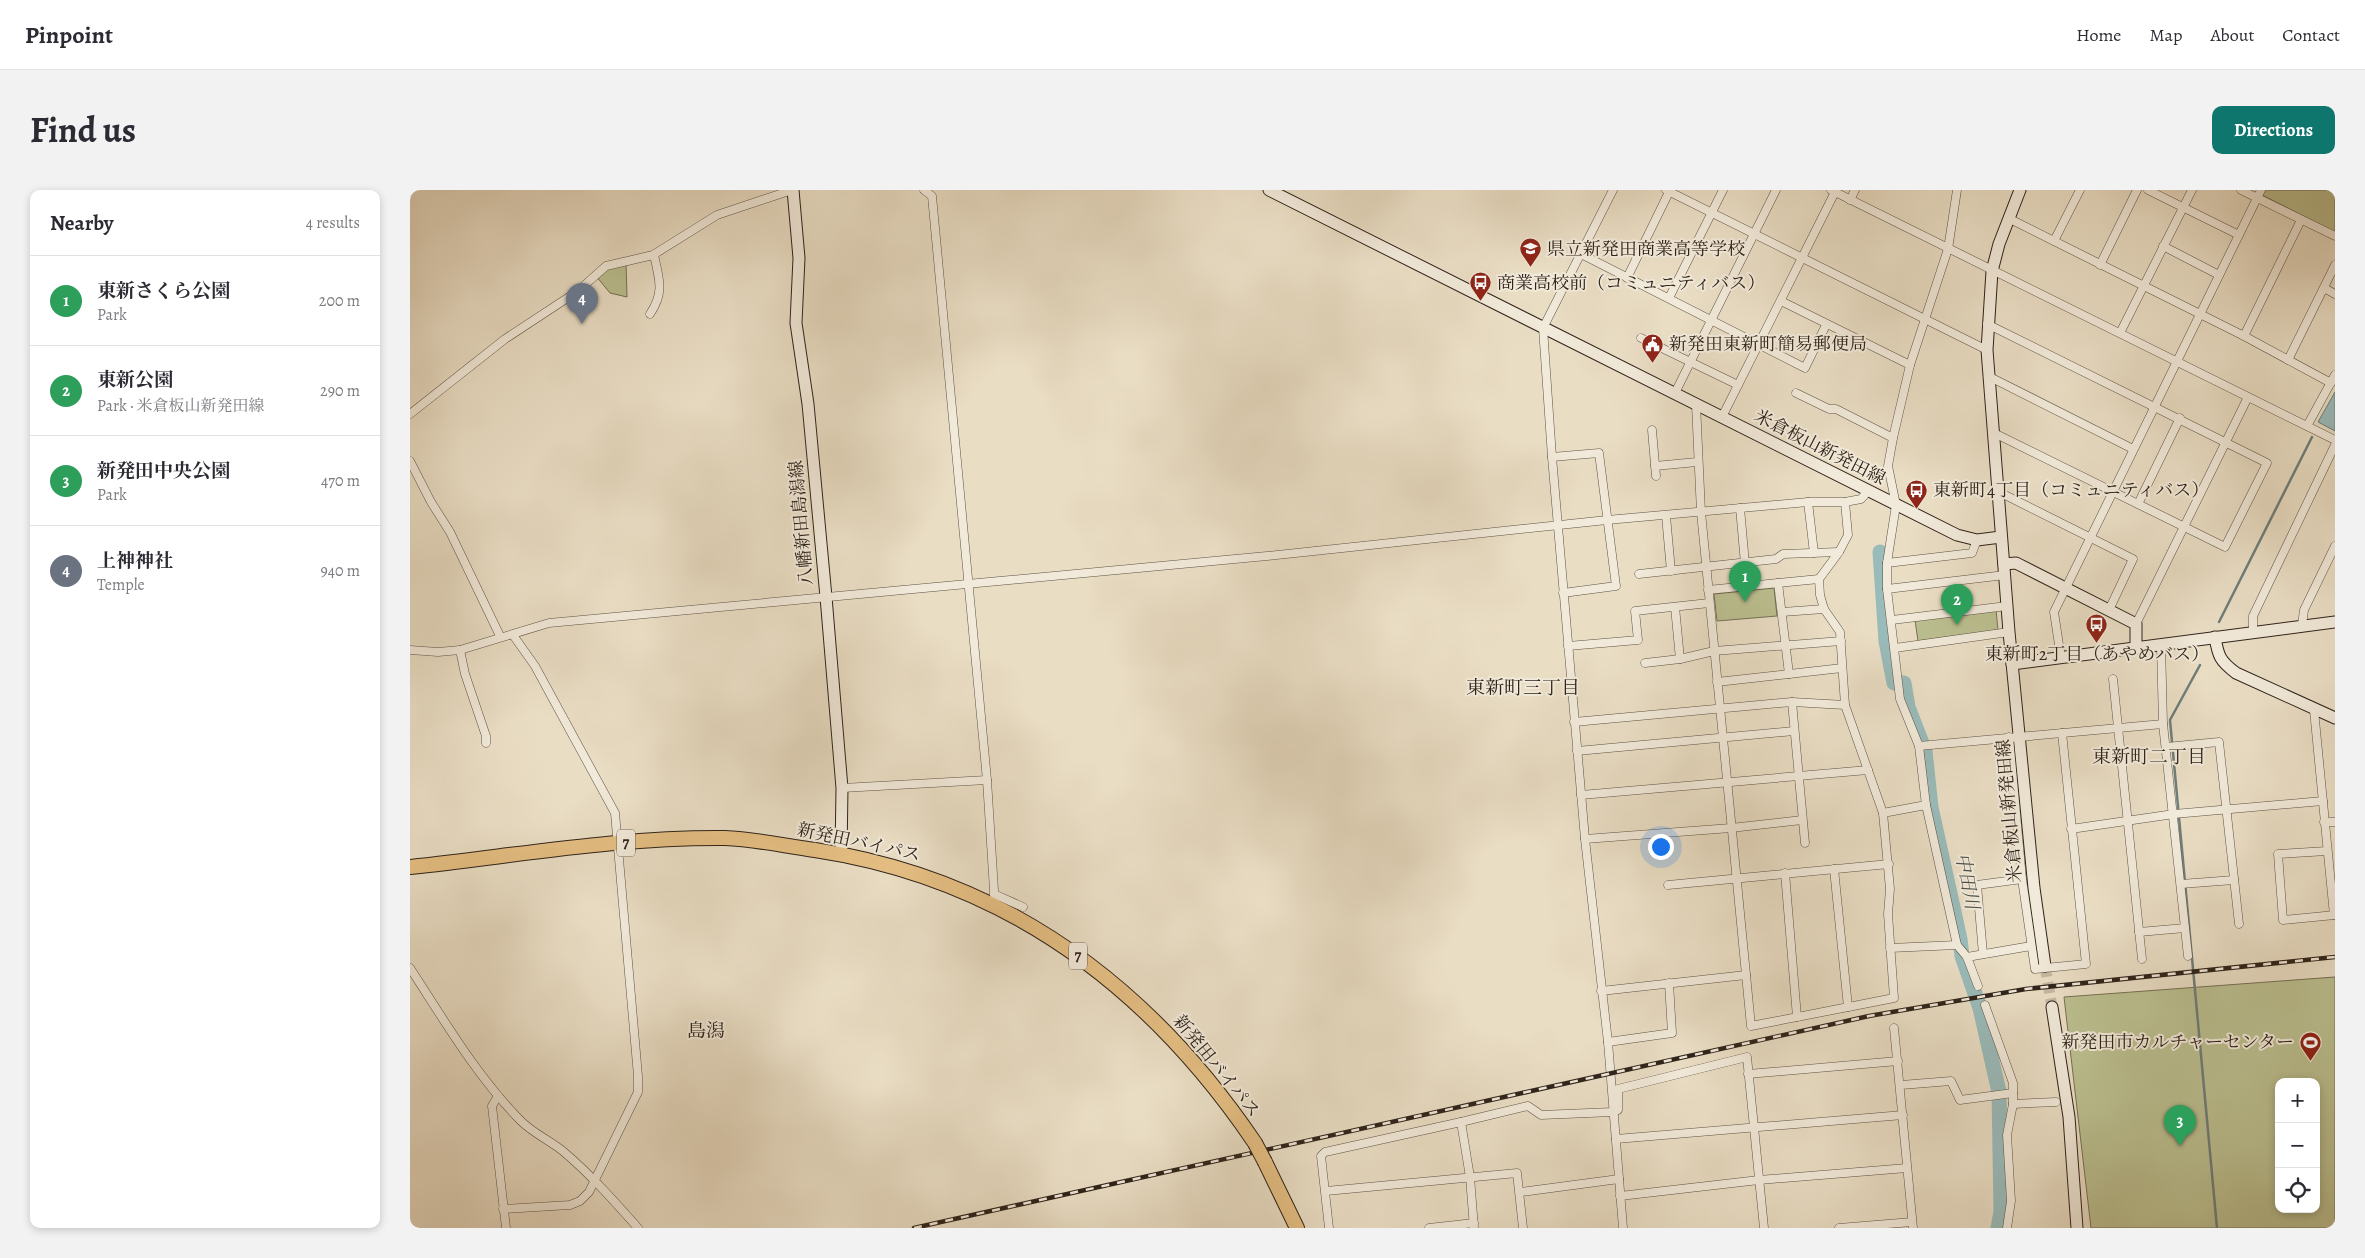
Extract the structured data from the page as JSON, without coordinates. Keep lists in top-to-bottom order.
{
  "streets": {
    "highway": ["新発田バイパス", "7"],
    "main road": ["米倉板山新発田線", "八幡新田島潟線"]
  },
  "crossings": [
    ["八幡新田島潟線", "新発田バイパス"]
  ],
  "districts": ["東新町三丁目", "東新町二丁目", "島潟"],
  "water": ["中田川"],
  "places": {
    "school or university": ["県立新発田商業高等学校"],
    "bus stop": ["商業高校前（コミュニティバス）", "東新町4丁目（コミュニティバス）", "東新町2丁目（あやめバス）"],
    "public building": ["新発田東新町簡易郵便局"],
    "sports": ["新発田市カルチャーセンター"]
  },
  "page": {
    "header": "Pinpoint",
    "nav": [
      "Home",
      "Map",
      "About",
      "Contact"
    ],
    "title": "Find us",
    "buttons": "Directions",
    "heading": ["Nearby", "4 results"],
    "list": [
      {
        "mark": "1",
        "name": "東新さくら公園",
        "note": "Park",
        "value": "200 m"
      },
      {
        "mark": "2",
        "name": "東新公園",
        "note": "Park · 米倉板山新発田線",
        "value": "290 m"
      },
      {
        "mark": "3",
        "name": "新発田中央公園",
        "note": "Park",
        "value": "470 m"
      },
      {
        "mark": "4",
        "name": "上神神社",
        "note": "Temple",
        "value": "940 m"
      }
    ],
    "pins": [
      "4",
      "1",
      "2",
      "3"
    ],
    "map_buttons": ["+", "−"]
  }
}
